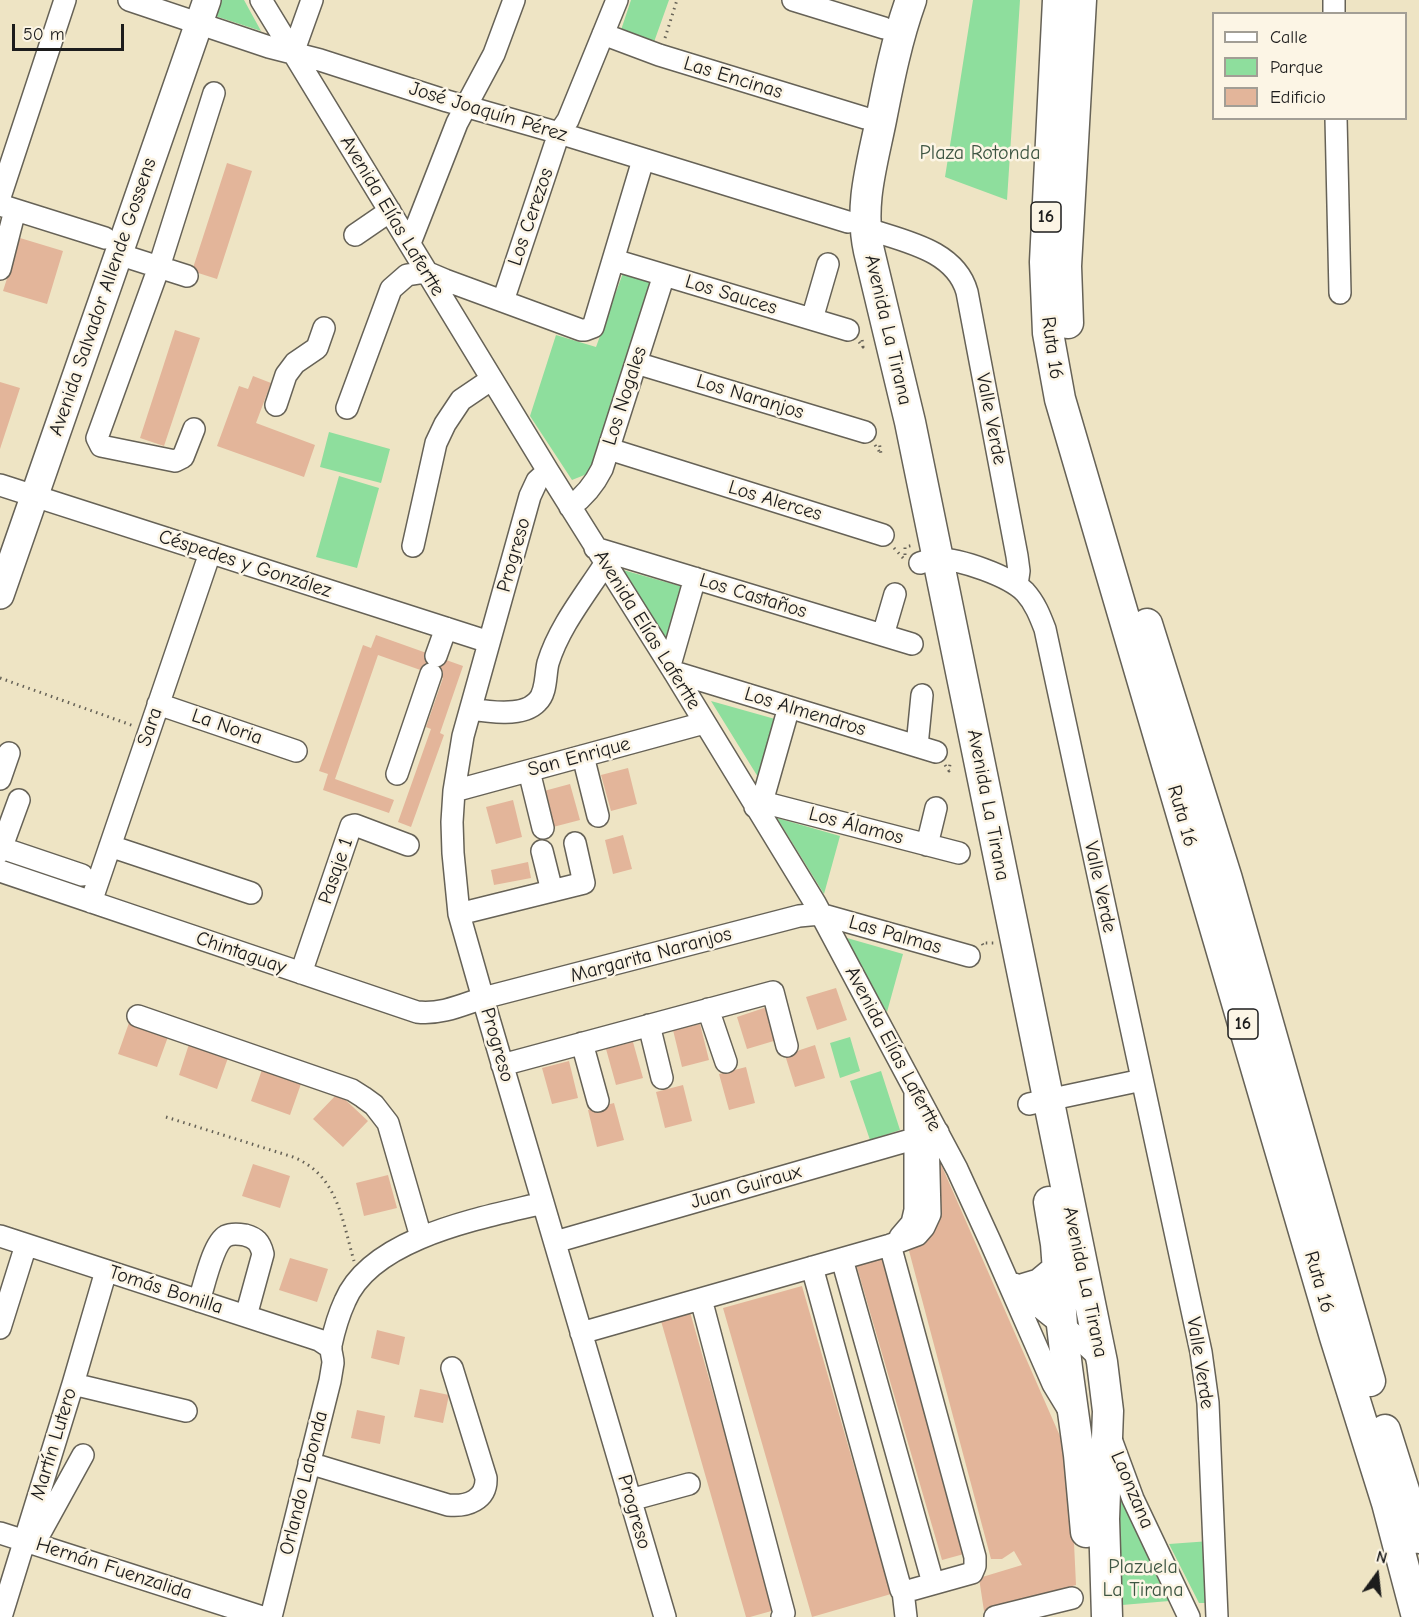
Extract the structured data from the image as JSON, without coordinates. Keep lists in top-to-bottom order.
{
  "streets": {
    "highway": ["16", "Avenida La Tirana", "Ruta 16"],
    "main road": ["Avenida Salvador Allende Gossens"],
    "street": [
      "Las Encinas",
      "José Joaquín Pérez",
      "Avenida Elías Lafertte",
      "Los Cerezos",
      "Los Sauces",
      "Los Nogales",
      "Los Naranjos",
      "Valle Verde",
      "Los Alerces",
      "Progreso",
      "Céspedes y González",
      "Los Castaños",
      "Los Almendros",
      "Sara",
      "La Noria",
      "San Enrique",
      "Los Álamos",
      "Pasaje 1",
      "Las Palmas",
      "Chintaguay",
      "Margarita Naranjos",
      "Juan Guiraux",
      "Tomás Bonilla",
      "Martín Lutero",
      "Orlando Labonda",
      "Laonzana",
      "Hernán Fuenzalida"
    ]
  },
  "crossings": [
    ["Las Encinas", "Los Cerezos"],
    ["Las Encinas", "Avenida La Tirana"],
    ["José Joaquín Pérez", "Avenida Elías Lafertte"],
    ["José Joaquín Pérez", "Los Cerezos"],
    ["José Joaquín Pérez", "Avenida Salvador Allende Gossens"],
    ["José Joaquín Pérez", "Avenida La Tirana"],
    ["José Joaquín Pérez", "Valle Verde"],
    ["Avenida Elías Lafertte", "Avenida La Tirana"],
    ["Avenida Elías Lafertte", "Los Nogales"],
    ["Avenida Elías Lafertte", "Progreso"],
    ["Avenida Elías Lafertte", "Los Castaños"],
    ["Avenida Elías Lafertte", "Los Almendros"],
    ["Avenida Elías Lafertte", "San Enrique"],
    ["Avenida Elías Lafertte", "Los Álamos"],
    ["Avenida Elías Lafertte", "Las Palmas"],
    ["Avenida Elías Lafertte", "Margarita Naranjos"],
    ["Avenida Elías Lafertte", "Juan Guiraux"],
    ["Los Sauces", "Los Nogales"],
    ["Avenida Salvador Allende Gossens", "Céspedes y González"],
    ["Avenida La Tirana", "Valle Verde"],
    ["Avenida La Tirana", "Laonzana"],
    ["Los Nogales", "Los Naranjos"],
    ["Los Nogales", "Los Alerces"],
    ["Progreso", "Céspedes y González"],
    ["Progreso", "San Enrique"],
    ["Progreso", "Chintaguay"],
    ["Progreso", "Margarita Naranjos"],
    ["Progreso", "Juan Guiraux"],
    ["Céspedes y González", "Sara"],
    ["Sara", "La Noria"],
    ["Sara", "Chintaguay"],
    ["Pasaje 1", "Chintaguay"],
    ["Las Palmas", "Margarita Naranjos"],
    ["Chintaguay", "Margarita Naranjos"],
    ["Tomás Bonilla", "Martín Lutero"],
    ["Tomás Bonilla", "Orlando Labonda"],
    ["Martín Lutero", "Hernán Fuenzalida"]
  ],
  "parks": ["Plaza Rotonda", "Plazuela La Tirana"],
  "legend": ["Calle", "Parque", "Edificio"],
  "scale_bar": "50 m",
  "north": "top"
}
